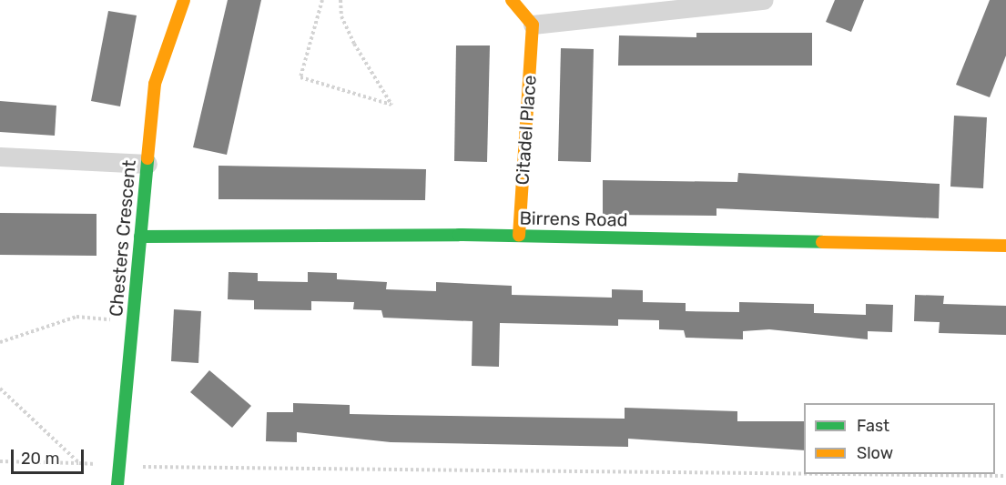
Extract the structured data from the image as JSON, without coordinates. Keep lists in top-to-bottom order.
{
  "streets": {
    "street": ["Citadel Place", "Birrens Road", "Chesters Crescent"]
  },
  "crossings": [
    ["Citadel Place", "Birrens Road"],
    ["Birrens Road", "Chesters Crescent"]
  ],
  "legend": ["Fast", "Slow"],
  "scale_bar": "20 m"
}
